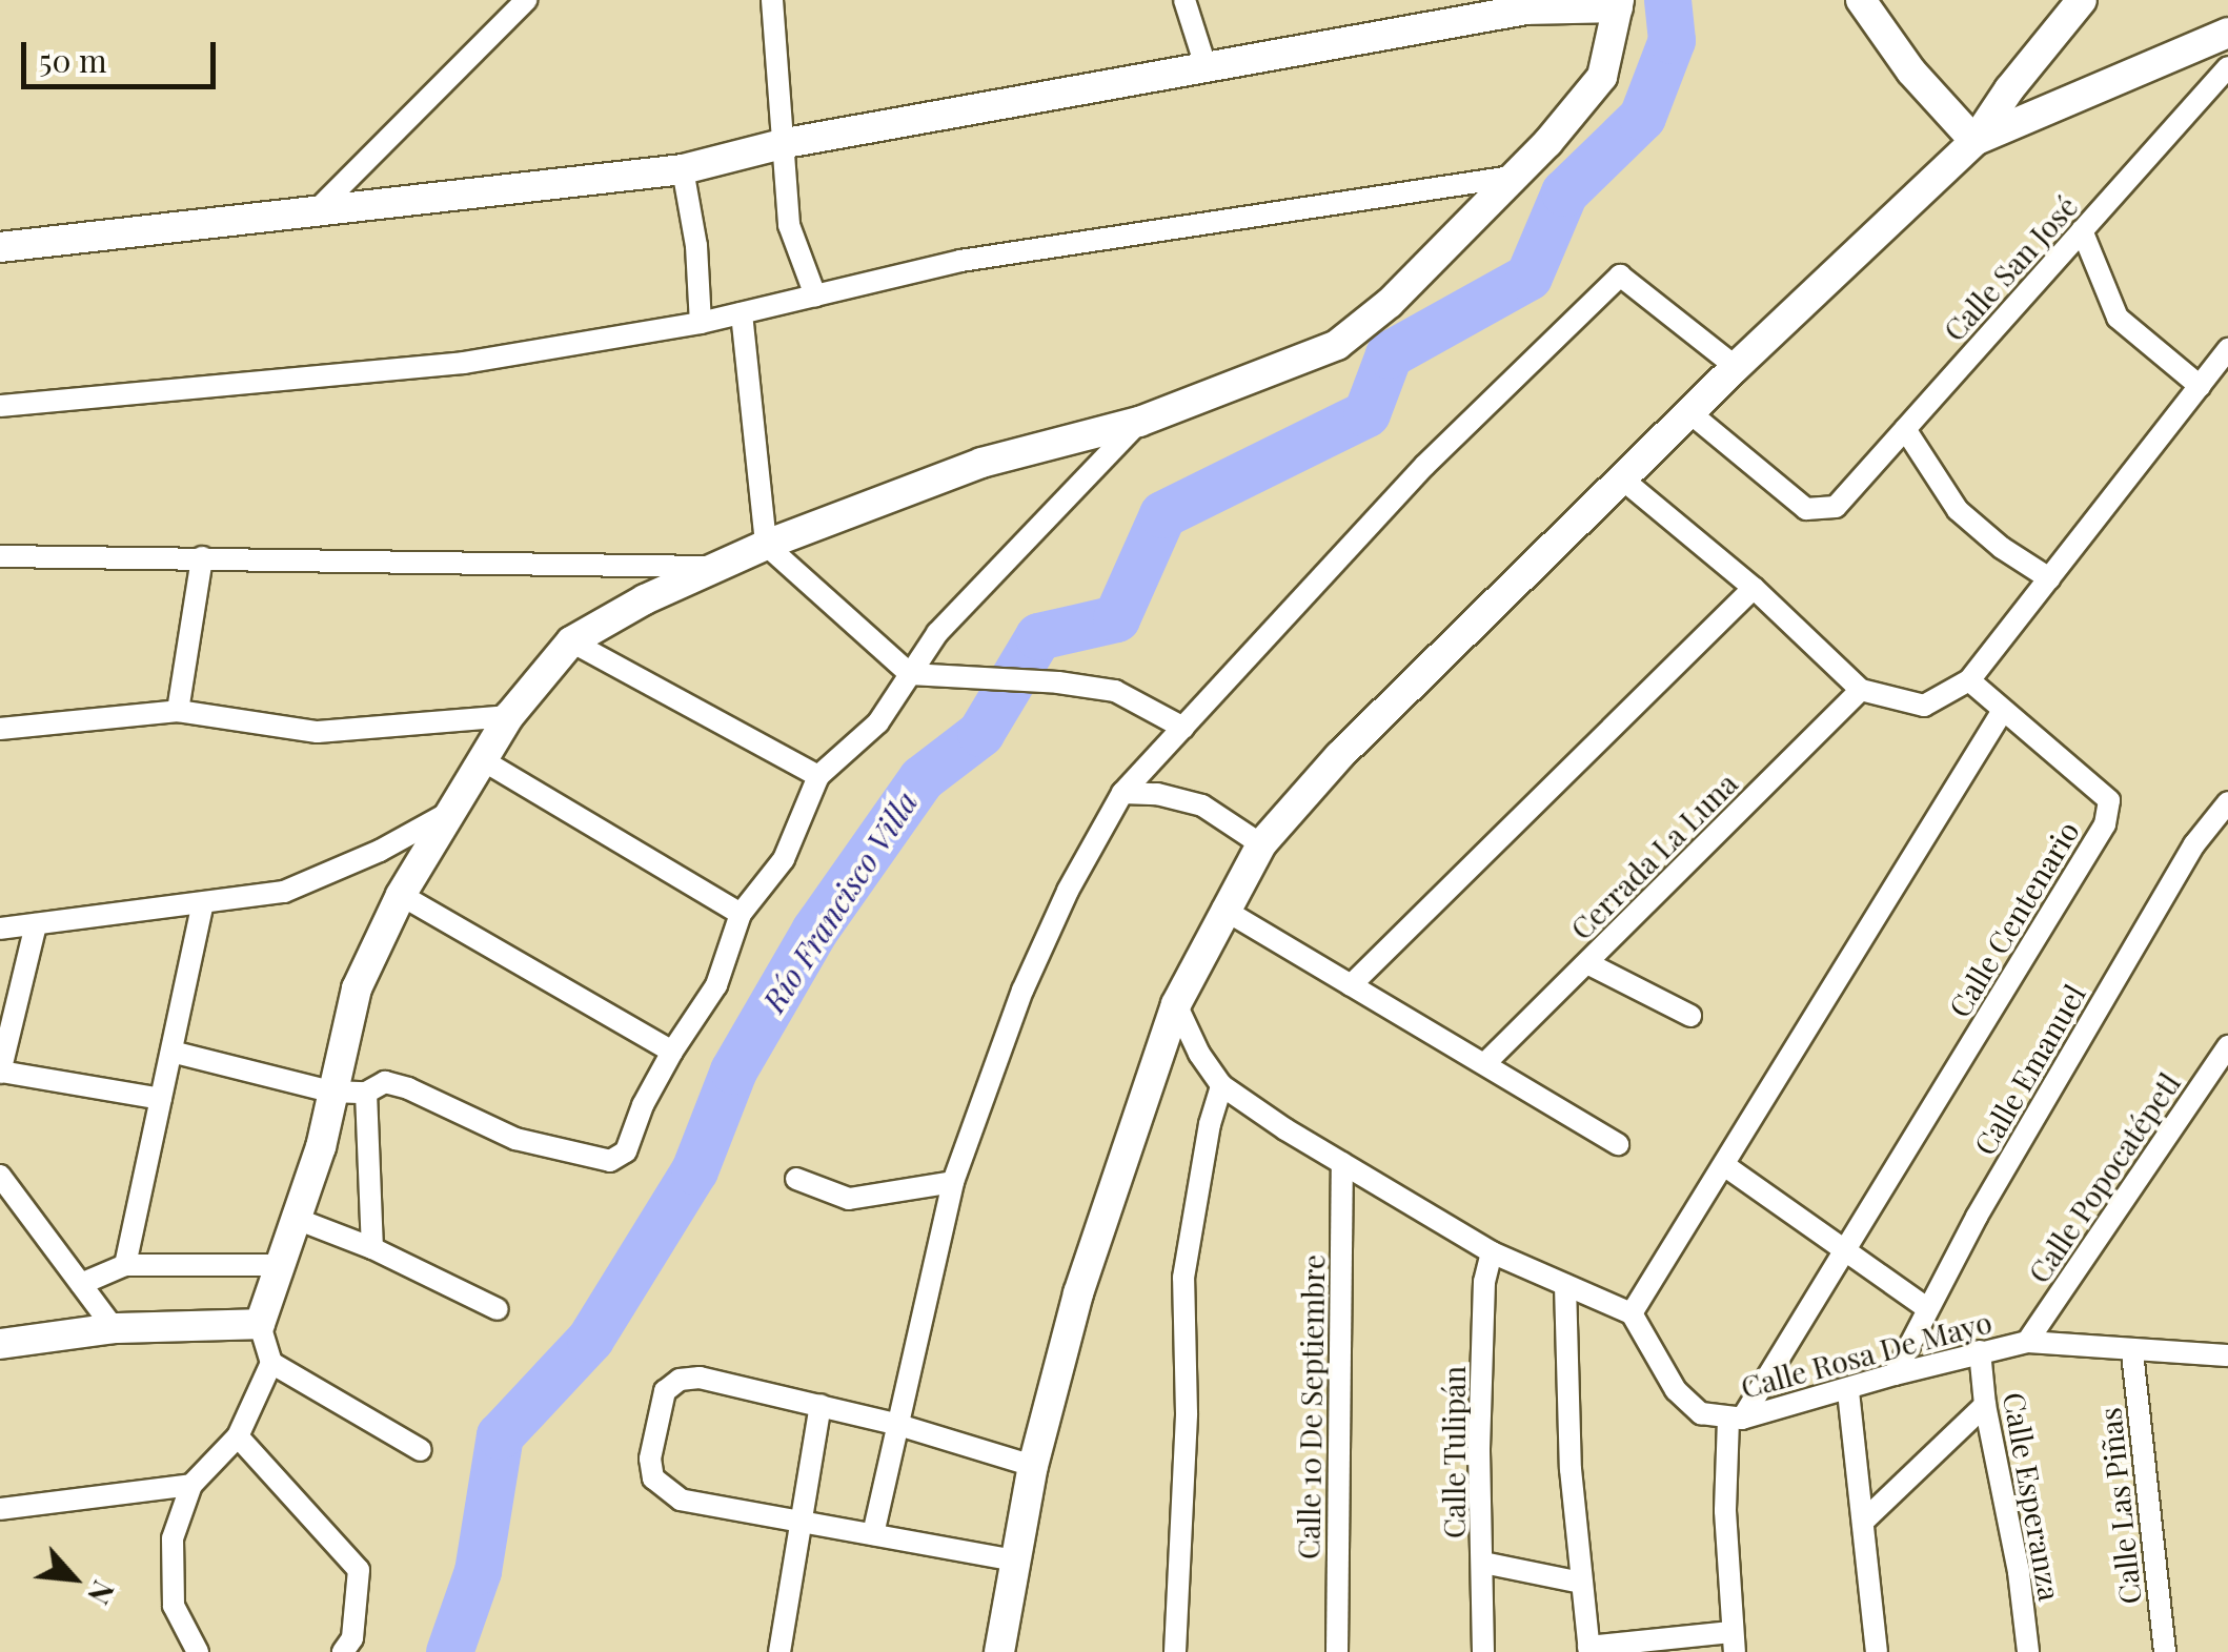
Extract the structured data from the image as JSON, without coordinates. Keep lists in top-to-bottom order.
{
  "streets": {
    "street": [
      "Calle San José",
      "Cerrada La Luna",
      "Calle Centenario",
      "Calle Emanuel",
      "Calle Popocatépetl",
      "Calle Rosa De Mayo",
      "Calle 10 De Septiembre",
      "Calle Tulipán",
      "Calle Esperanza",
      "Calle Las Piñas"
    ]
  },
  "crossings": [
    ["Calle Centenario", "Calle Rosa De Mayo"],
    ["Calle Emanuel", "Calle Rosa De Mayo"],
    ["Calle Popocatépetl", "Calle Rosa De Mayo"],
    ["Calle Rosa De Mayo", "Calle Esperanza"],
    ["Calle Rosa De Mayo", "Calle Las Piñas"]
  ],
  "water": ["Río Francisco Villa"],
  "scale_bar": "50 m",
  "north": "bottom right"
}
